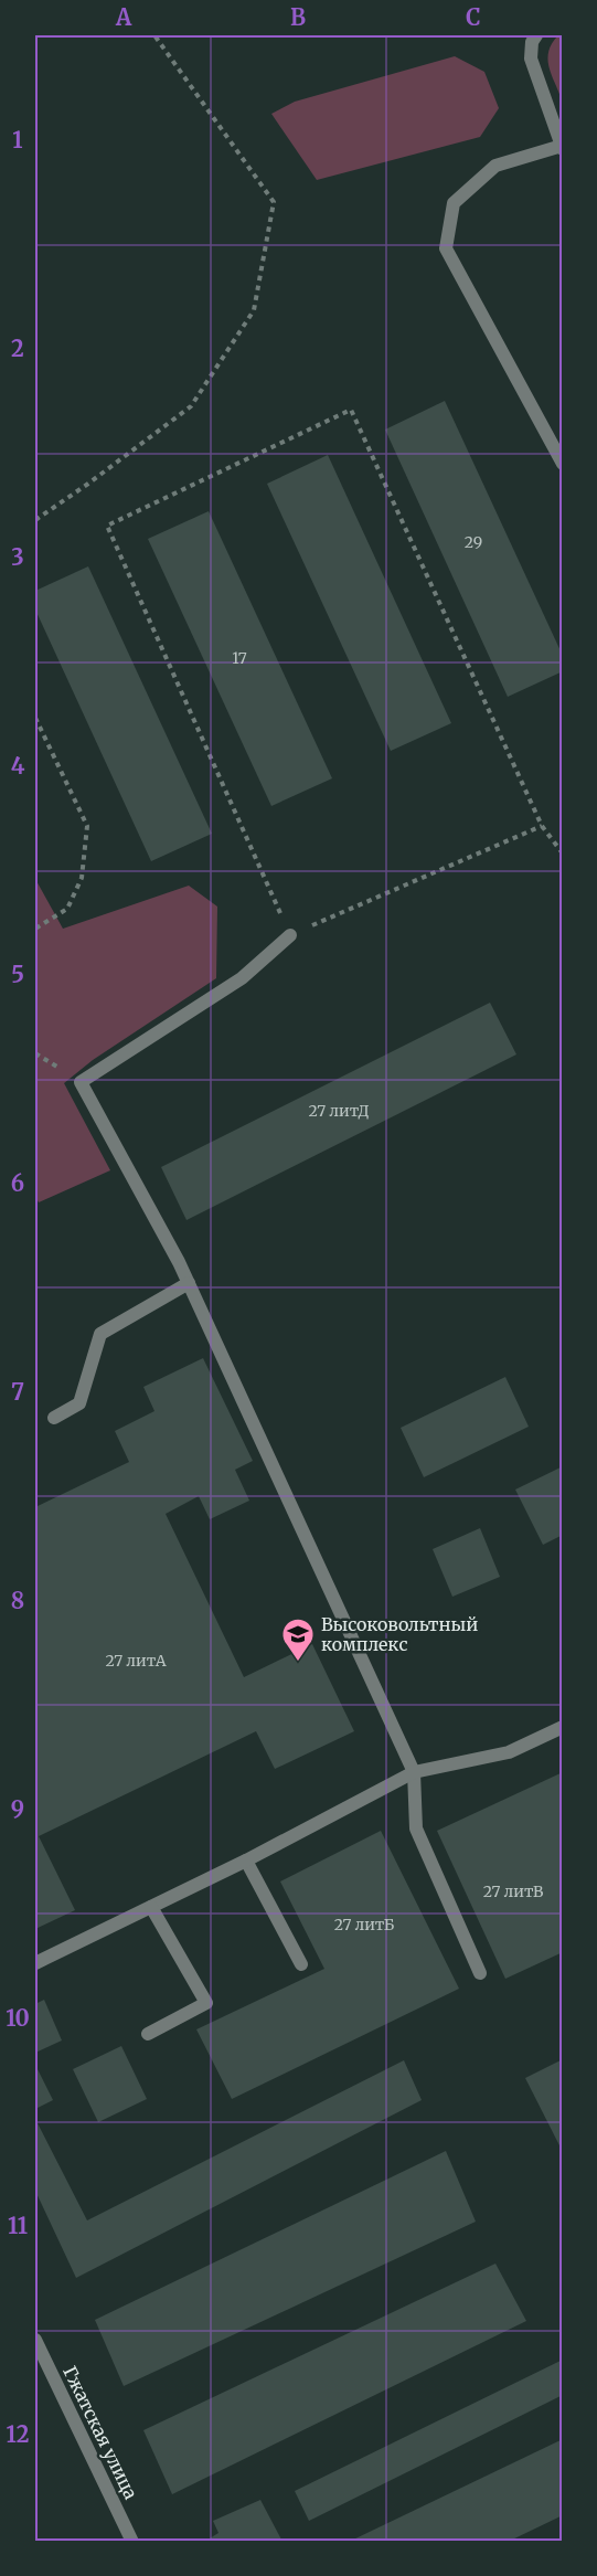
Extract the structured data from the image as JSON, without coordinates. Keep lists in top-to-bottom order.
{
  "streets": {
    "street": ["Гжатская улица"]
  },
  "places": {
    "school or university": ["Высоковольтный комплекc"]
  },
  "house_numbers": [
    "29",
    "17",
    "27 литД",
    "27 литА",
    "27 литВ",
    "27 литБ"
  ],
  "grid": {
    "columns": ["A", "B", "C"],
    "rows": [
      "1",
      "2",
      "3",
      "4",
      "5",
      "6",
      "7",
      "8",
      "9",
      "10",
      "11",
      "12"
    ]
  }
}
